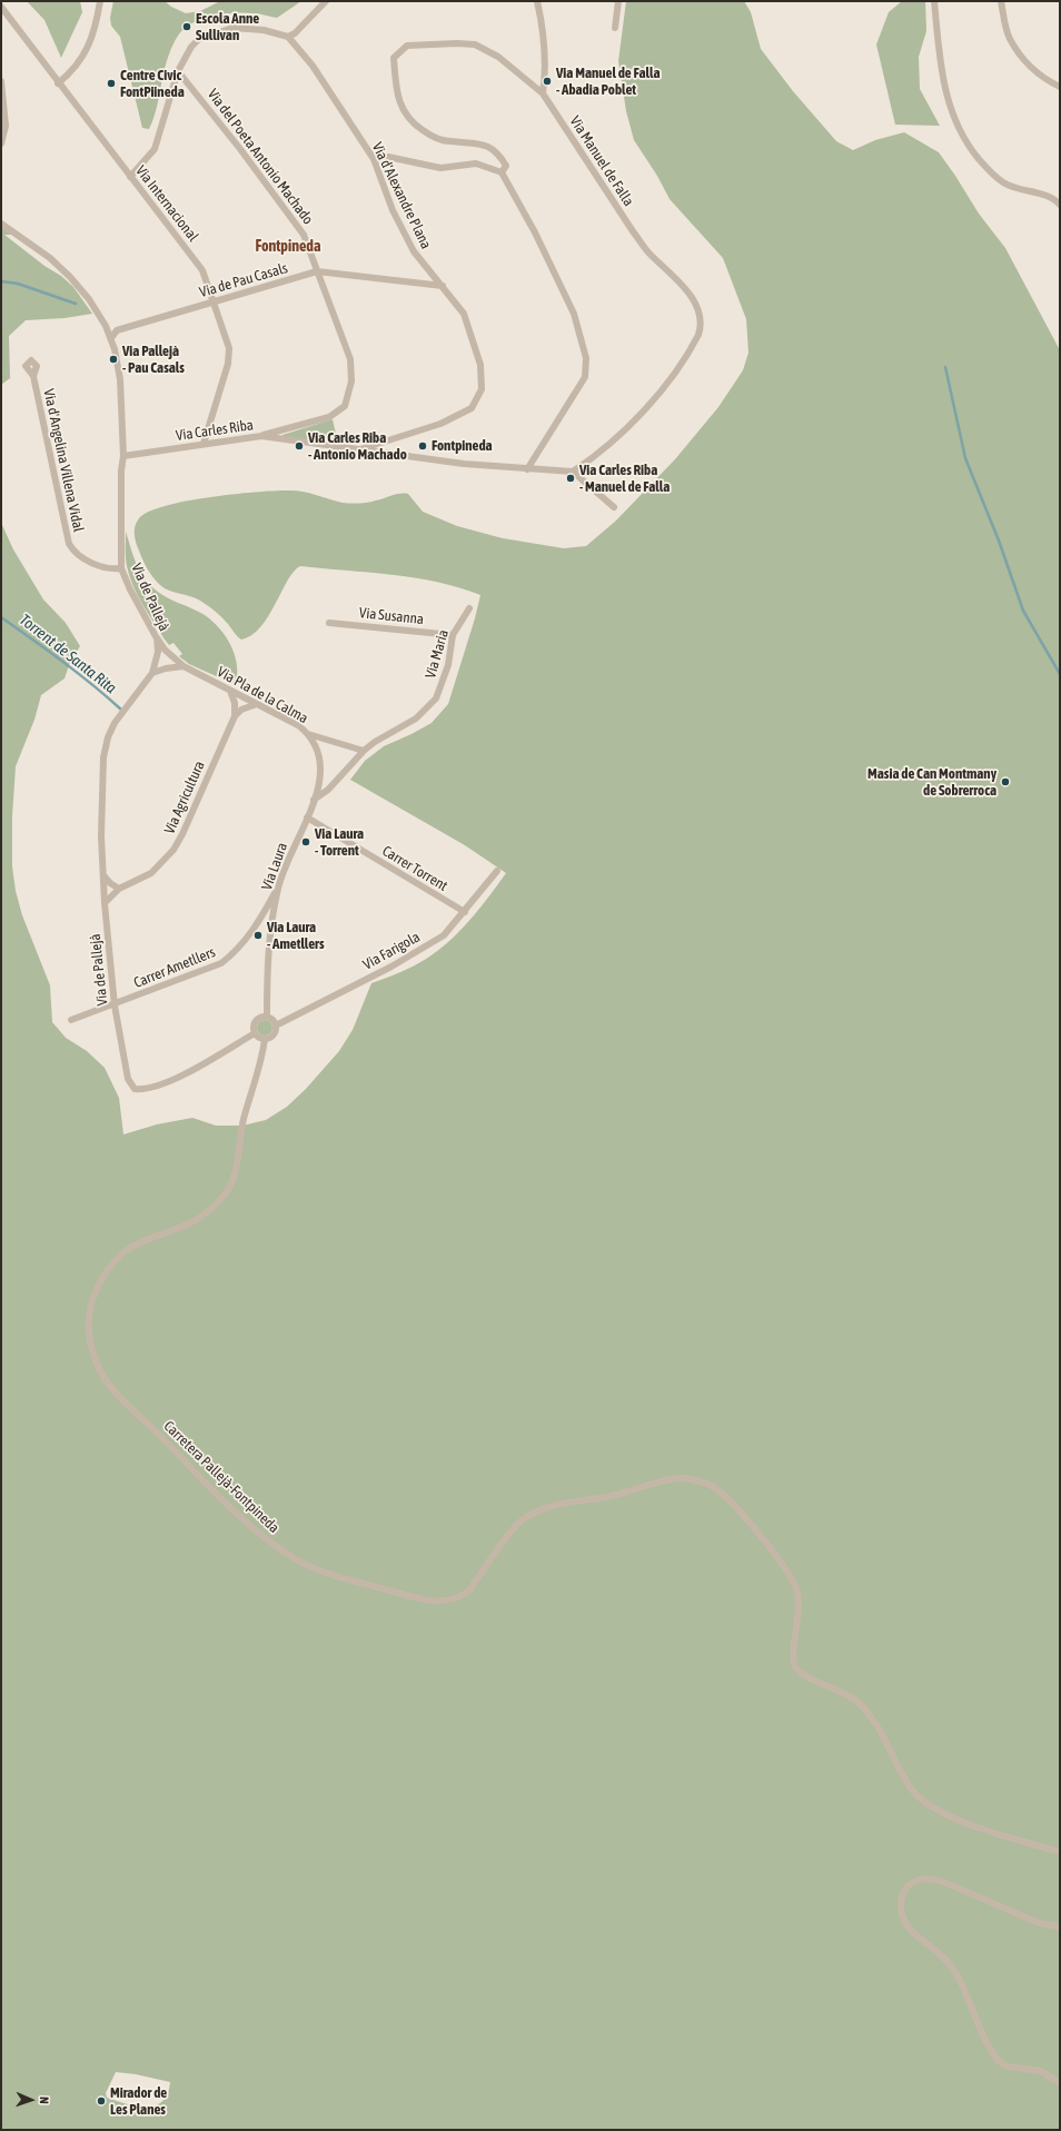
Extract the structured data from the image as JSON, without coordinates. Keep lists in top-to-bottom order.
{
  "streets": {
    "street": [
      "Via del Poeta Antonio Machado",
      "Via Manuel de Falla",
      "Via d'Alexandre Plana",
      "Via Internacional",
      "Via de Pau Casals",
      "Via Carles Riba",
      "Via d'Angelina Villena Vidal",
      "Via de Pallejà",
      "Via Susanna",
      "Via Maria",
      "Via Pla de la Calma",
      "Via Agricultura",
      "Via Laura",
      "Carrer Torrent",
      "Via Farigola",
      "Carrer Ametllers",
      "Carretera Pallejà-Fontpineda"
    ]
  },
  "crossings": [
    ["Via del Poeta Antonio Machado", "Via de Pau Casals"],
    ["Via del Poeta Antonio Machado", "Via Carles Riba"],
    ["Via Manuel de Falla", "Via Carles Riba"],
    ["Via d'Alexandre Plana", "Via de Pau Casals"],
    ["Via d'Alexandre Plana", "Via Carles Riba"],
    ["Via Internacional", "Via de Pau Casals"],
    ["Via Internacional", "Via Carles Riba"],
    ["Via de Pau Casals", "Via de Pallejà"],
    ["Via Carles Riba", "Via de Pallejà"],
    ["Via d'Angelina Villena Vidal", "Via de Pallejà"],
    ["Via de Pallejà", "Via Pla de la Calma"],
    ["Via de Pallejà", "Via Agricultura"],
    ["Via de Pallejà", "Via Laura"],
    ["Via de Pallejà", "Via Farigola"],
    ["Via de Pallejà", "Carrer Ametllers"],
    ["Via de Pallejà", "Carretera Pallejà-Fontpineda"],
    ["Via Susanna", "Via Maria"],
    ["Via Maria", "Via Laura"],
    ["Via Pla de la Calma", "Via Agricultura"],
    ["Via Pla de la Calma", "Via Laura"],
    ["Via Laura", "Carrer Torrent"],
    ["Via Laura", "Via Farigola"],
    ["Via Laura", "Carrer Ametllers"],
    ["Via Laura", "Carretera Pallejà-Fontpineda"],
    ["Carrer Torrent", "Via Farigola"],
    ["Via Farigola", "Carretera Pallejà-Fontpineda"]
  ],
  "districts": ["Fontpineda"],
  "water": ["Torrent de Santa Rita"],
  "places": [
    "Escola Anne Sullivan",
    "Via Manuel de Falla - Abadia Poblet",
    "Centre Civic FontPiineda",
    "Via Pallejà - Pau Casals",
    "Via Carles Riba - Antonio Machado",
    "Fontpineda",
    "Via Carles Riba - Manuel de Falla",
    "Masia de Can Montmany de Sobrerroca",
    "Via Laura - Torrent",
    "Via Laura - Ametllers",
    "Mirador de Les Planes"
  ],
  "north": "right"
}
